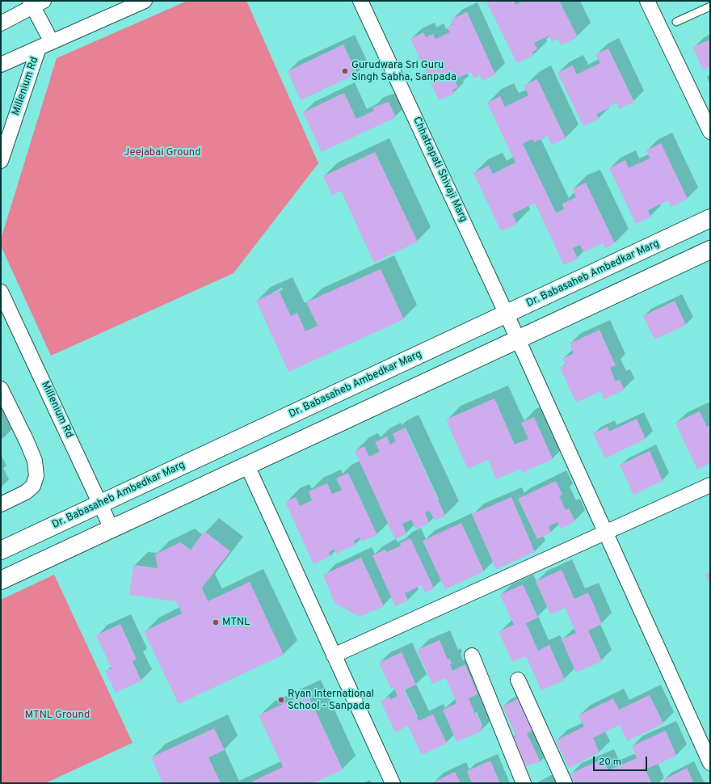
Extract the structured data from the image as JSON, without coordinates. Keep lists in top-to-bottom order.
{
  "streets": {
    "main road": ["Dr. Babasaheb Ambedkar Marg"],
    "street": ["Millenium Rd", "Chhatrapati Shivaji Marg"]
  },
  "crossings": [
    ["Millenium Rd", "Dr. Babasaheb Ambedkar Marg"],
    ["Chhatrapati Shivaji Marg", "Dr. Babasaheb Ambedkar Marg"]
  ],
  "parks": ["Jeejabai Ground", "MTNL Ground"],
  "places": ["Gurudwara Sri Guru Singh Sabha, Sanpada", "MTNL", "Ryan International School - Sanpada"],
  "scale_bar": "20 m"
}
